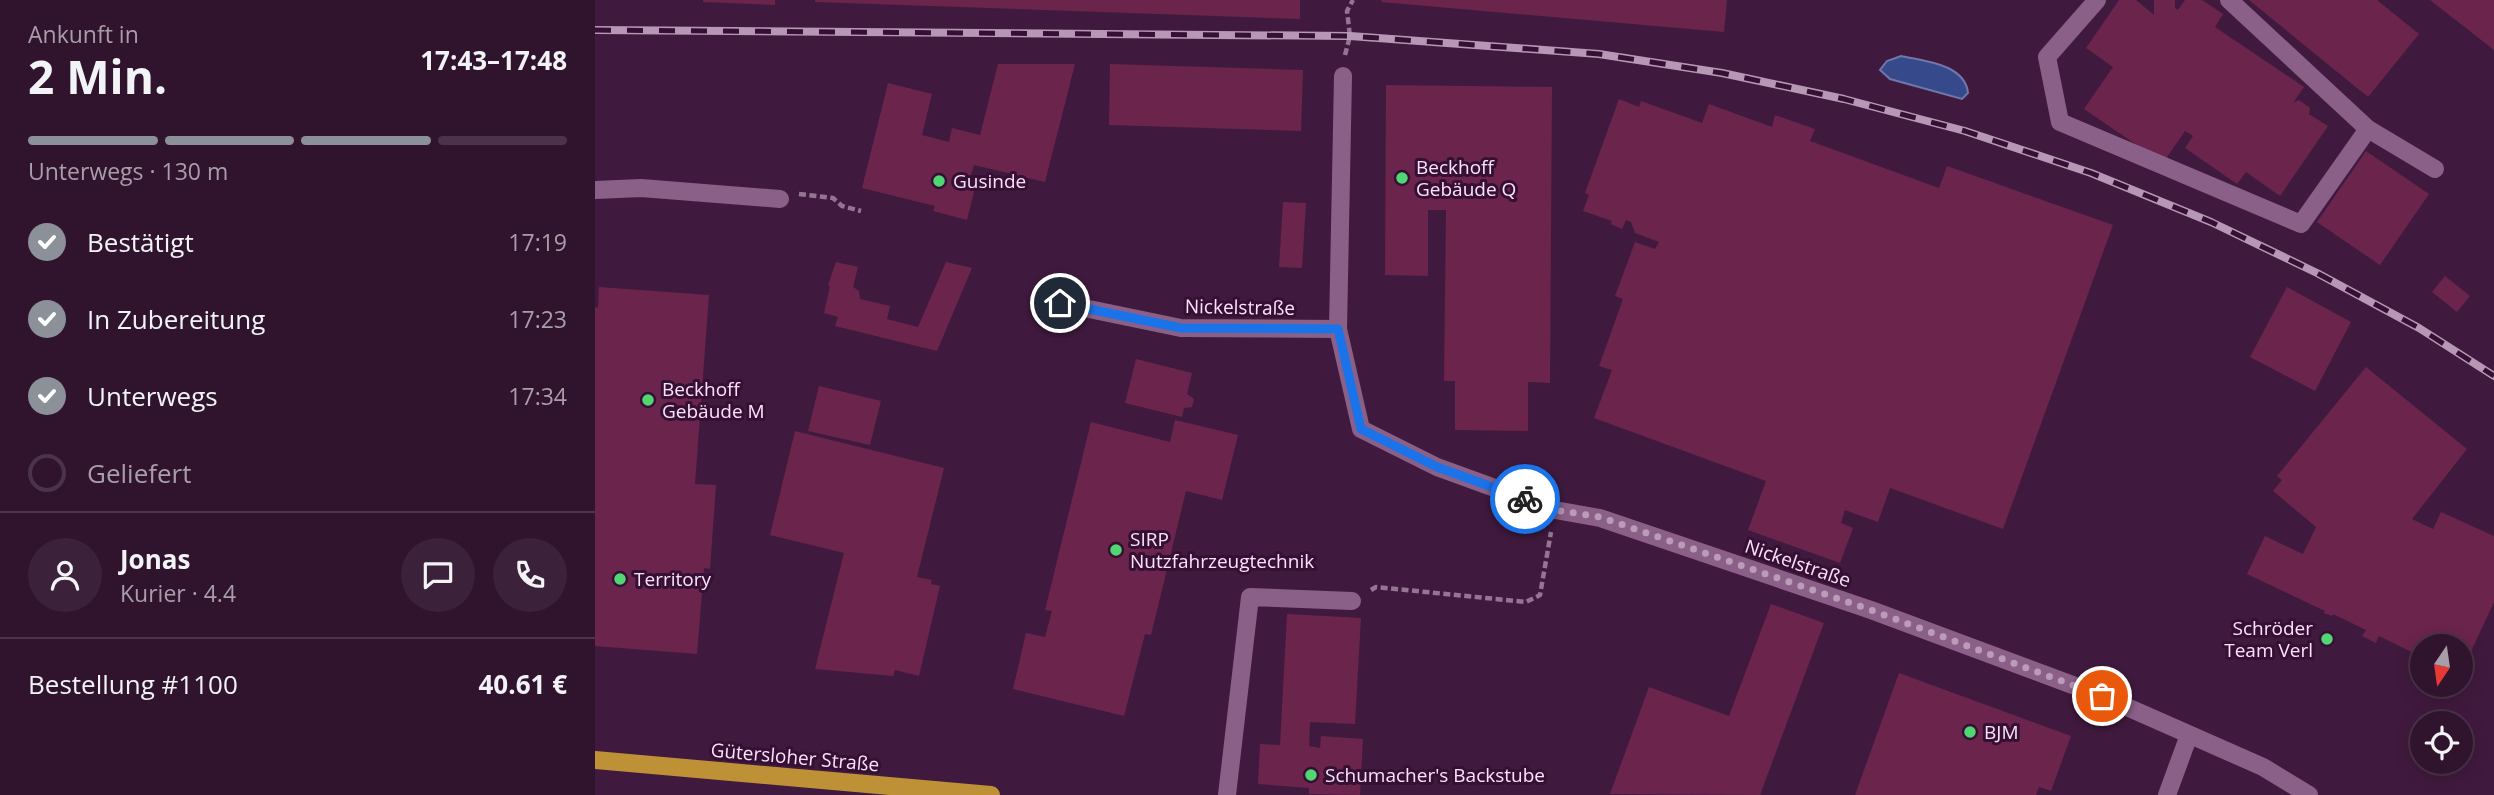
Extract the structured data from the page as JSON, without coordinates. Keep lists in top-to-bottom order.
{
  "streets": {
    "main road": ["Gütersloher Straße"],
    "street": ["Nickelstraße"]
  },
  "places": [
    "Beckhoff Gebäude Q",
    "Gusinde",
    "Beckhoff Gebäude M",
    "SIRP Nutzfahrzeugtechnik",
    "Territory",
    "Schröder Team Verl",
    "BJM",
    "Schumacher's Backstube"
  ],
  "north": "bottom",
  "page": {
    "heading": ["2 Min.", "Ankunft in", "17:43–17:48"],
    "panel": [
      "Jonas",
      "Kurier · 4.4",
      "Bestellung #1100",
      "40.61 €"
    ],
    "bar": "Unterwegs · 130 m",
    "list": [
      ["Bestätigt", "17:19"],
      ["In Zubereitung", "17:23"],
      ["Unterwegs", "17:34"],
      "Geliefert"
    ]
  }
}
